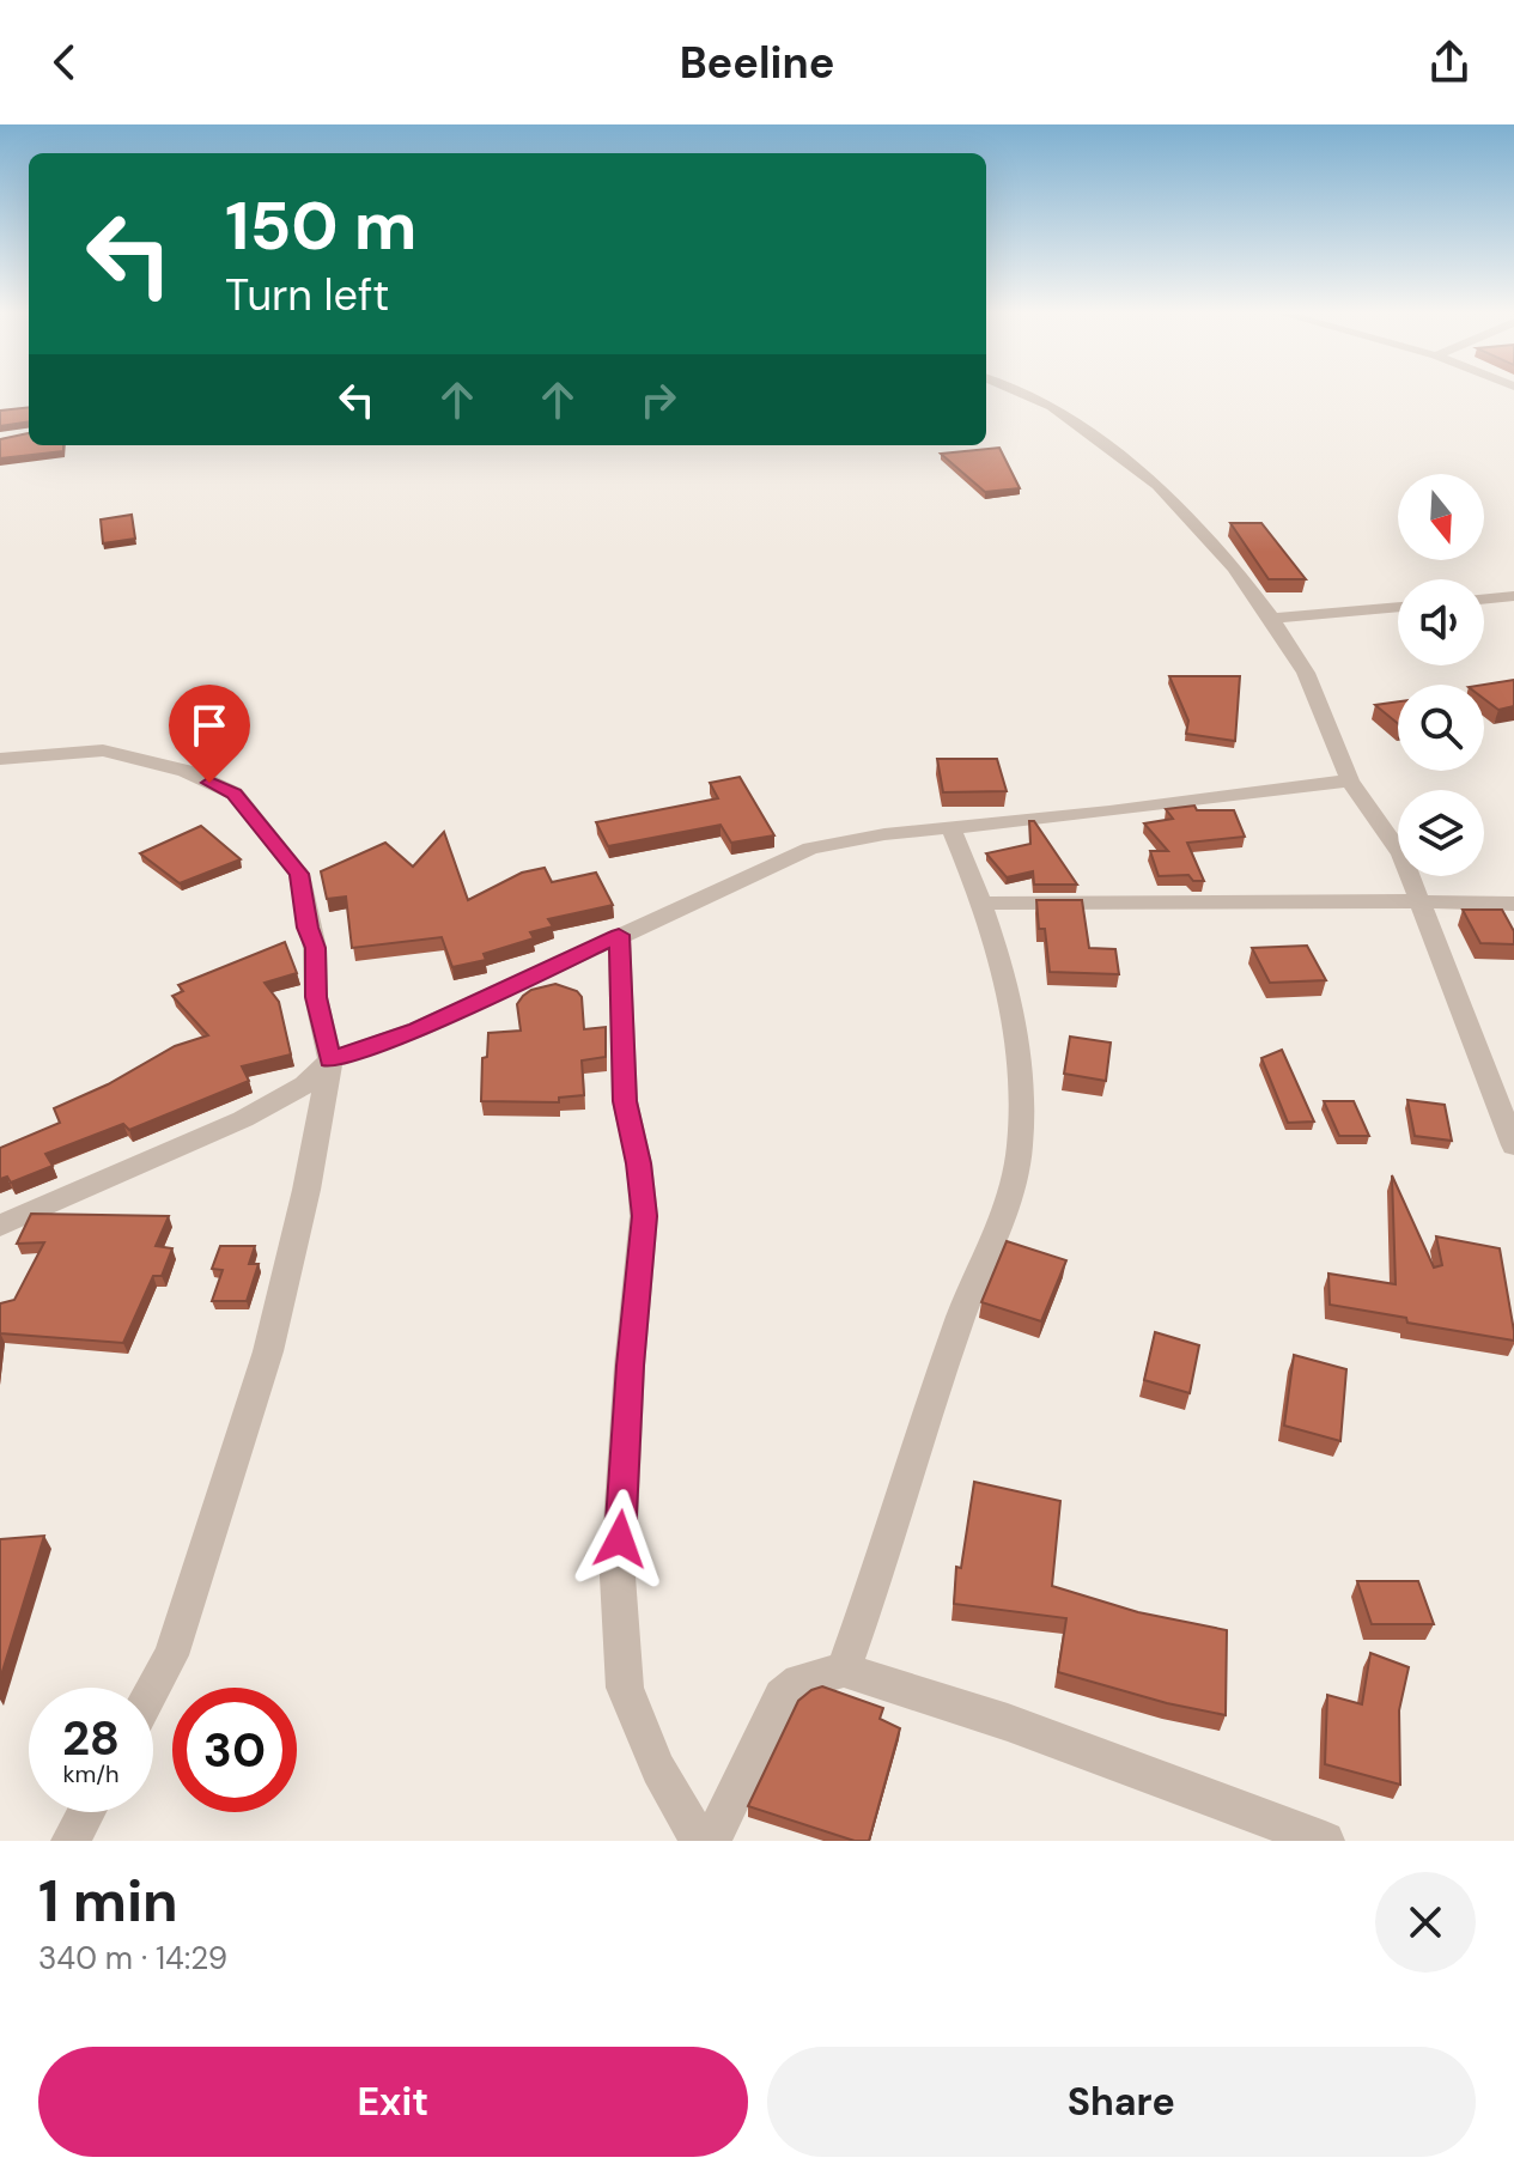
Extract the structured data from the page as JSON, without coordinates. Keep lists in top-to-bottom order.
{
  "north": "bottom",
  "page": {
    "header": "Beeline",
    "turn": ["150 m", "Turn left"],
    "speed": "28 km/h",
    "limit": "30",
    "heading": ["1 min", "340 m · 14:29"],
    "buttons": ["Exit", "Share"]
  }
}
